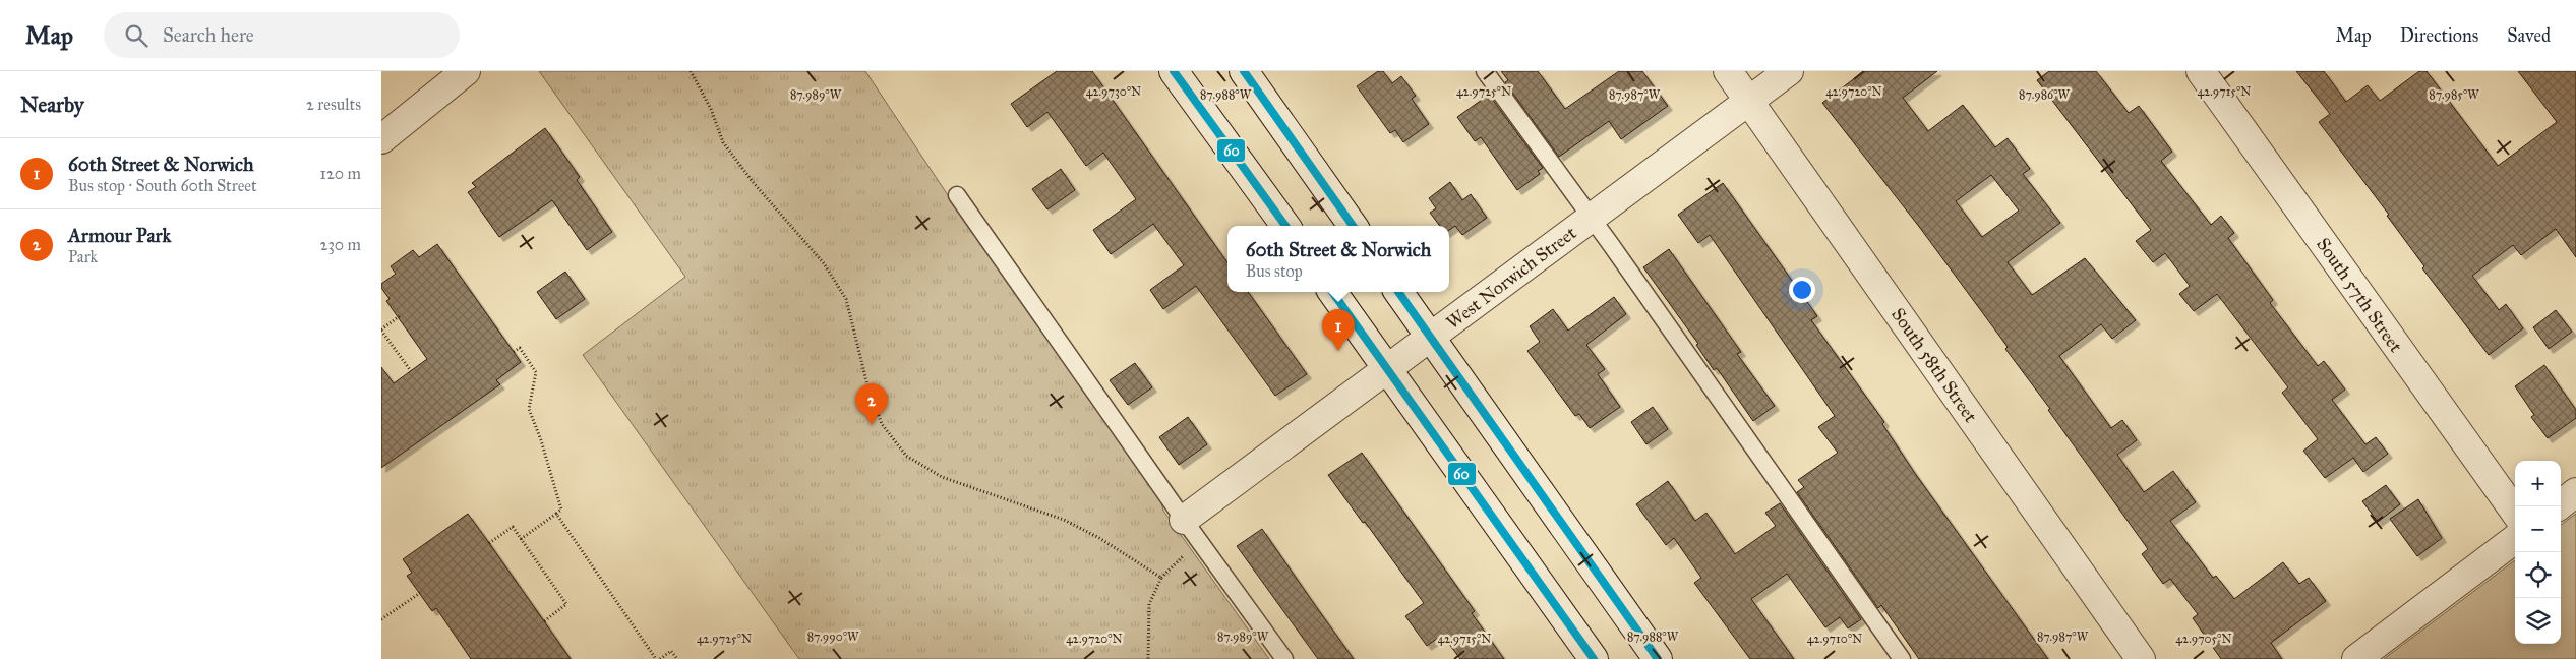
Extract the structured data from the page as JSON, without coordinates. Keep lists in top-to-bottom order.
{
  "streets": {
    "street": ["West Norwich Street", "South 57th Street", "South 58th Street"]
  },
  "crossings": [
    ["West Norwich Street", "South 58th Street"]
  ],
  "lines": ["transit line 60"],
  "page": {
    "header": "Map",
    "search": "Search here",
    "nav": ["Map", "Directions", "Saved"],
    "heading": ["Nearby", "2 results"],
    "list": [
      {
        "mark": "1",
        "name": "60th Street & Norwich",
        "note": "Bus stop · South 60th Street",
        "value": "120 m"
      },
      {
        "mark": "2",
        "name": "Armour Park",
        "note": "Park",
        "value": "230 m"
      }
    ],
    "popup": ["60th Street & Norwich", "Bus stop"],
    "pins": ["1", "2"],
    "map_buttons": ["+", "−"]
  },
  "coordinates": [
    "42.9730°N",
    "42.9725°N",
    "42.9720°N",
    "42.9715°N",
    "87.989°W",
    "87.988°W",
    "87.987°W",
    "87.986°W",
    "87.985°W",
    "87.990°W",
    "42.9710°N",
    "42.9705°N"
  ]
}
